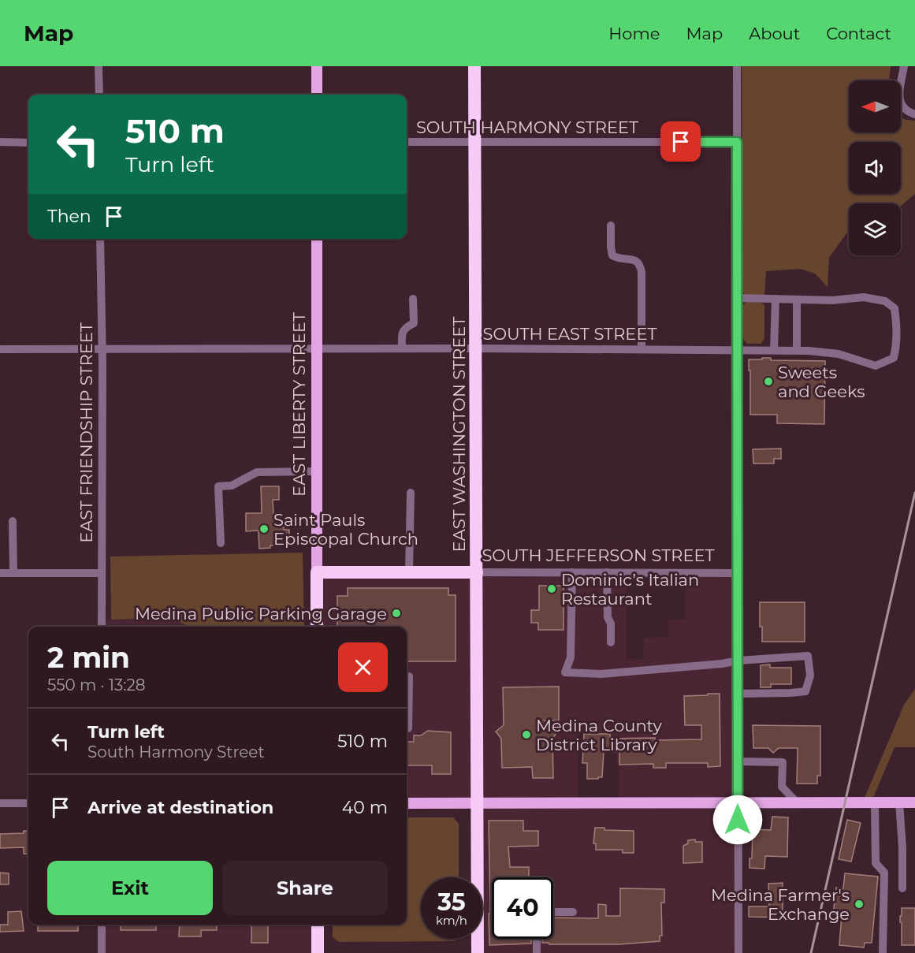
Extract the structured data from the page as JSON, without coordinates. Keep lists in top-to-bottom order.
{
  "streets": {
    "highway": ["EAST LIBERTY STREET", "EAST WASHINGTON STREET", "SOUTH JEFFERSON STREET"],
    "street": ["SOUTH HARMONY STREET", "SOUTH EAST STREET", "EAST FRIENDSHIP STREET"]
  },
  "crossings": [
    ["SOUTH HARMONY STREET", "EAST WASHINGTON STREET"],
    ["SOUTH EAST STREET", "EAST LIBERTY STREET"],
    ["SOUTH EAST STREET", "EAST FRIENDSHIP STREET"],
    ["SOUTH EAST STREET", "EAST WASHINGTON STREET"],
    ["EAST LIBERTY STREET", "SOUTH JEFFERSON STREET"],
    ["EAST WASHINGTON STREET", "SOUTH JEFFERSON STREET"]
  ],
  "places": [
    "Sweets and Geeks",
    "Saint Pauls Episcopal Church",
    "Dominic’s Italian Restaurant",
    "Medina Public Parking Garage",
    "Medina County District Library",
    "Medina Farmer's Exchange"
  ],
  "north": "left",
  "page": {
    "header": "Map",
    "nav": [
      "Home",
      "Map",
      "About",
      "Contact"
    ],
    "turn": ["510 m", "Turn left"],
    "then": "Then",
    "heading": ["2 min", "550 m · 13:28"],
    "list": [
      {
        "name": "Turn left",
        "note": "South Harmony Street",
        "value": "510 m"
      },
      {
        "name": "Arrive at destination",
        "value": "40 m"
      }
    ],
    "buttons": ["Exit", "Share"],
    "speed": "35 km/h",
    "limit": "40"
  }
}
